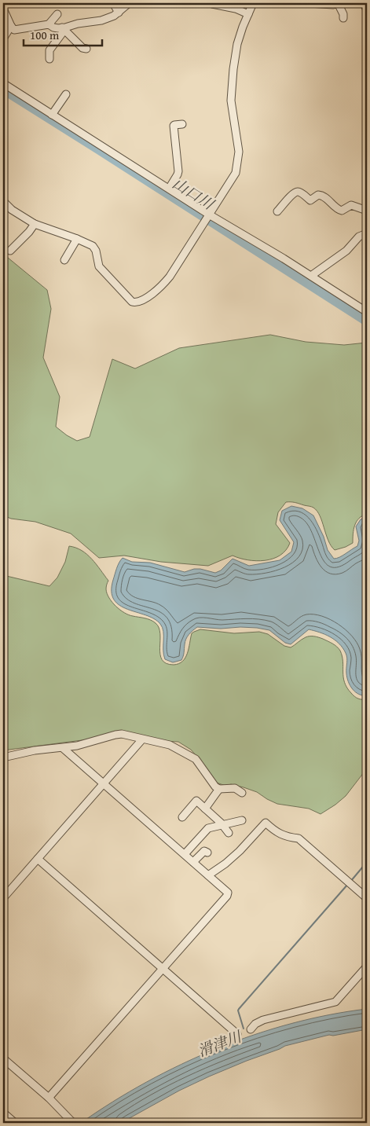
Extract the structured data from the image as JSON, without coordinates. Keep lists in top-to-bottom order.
{
  "water": ["山口川", "滑津川"],
  "scale_bar": "100 m"
}
